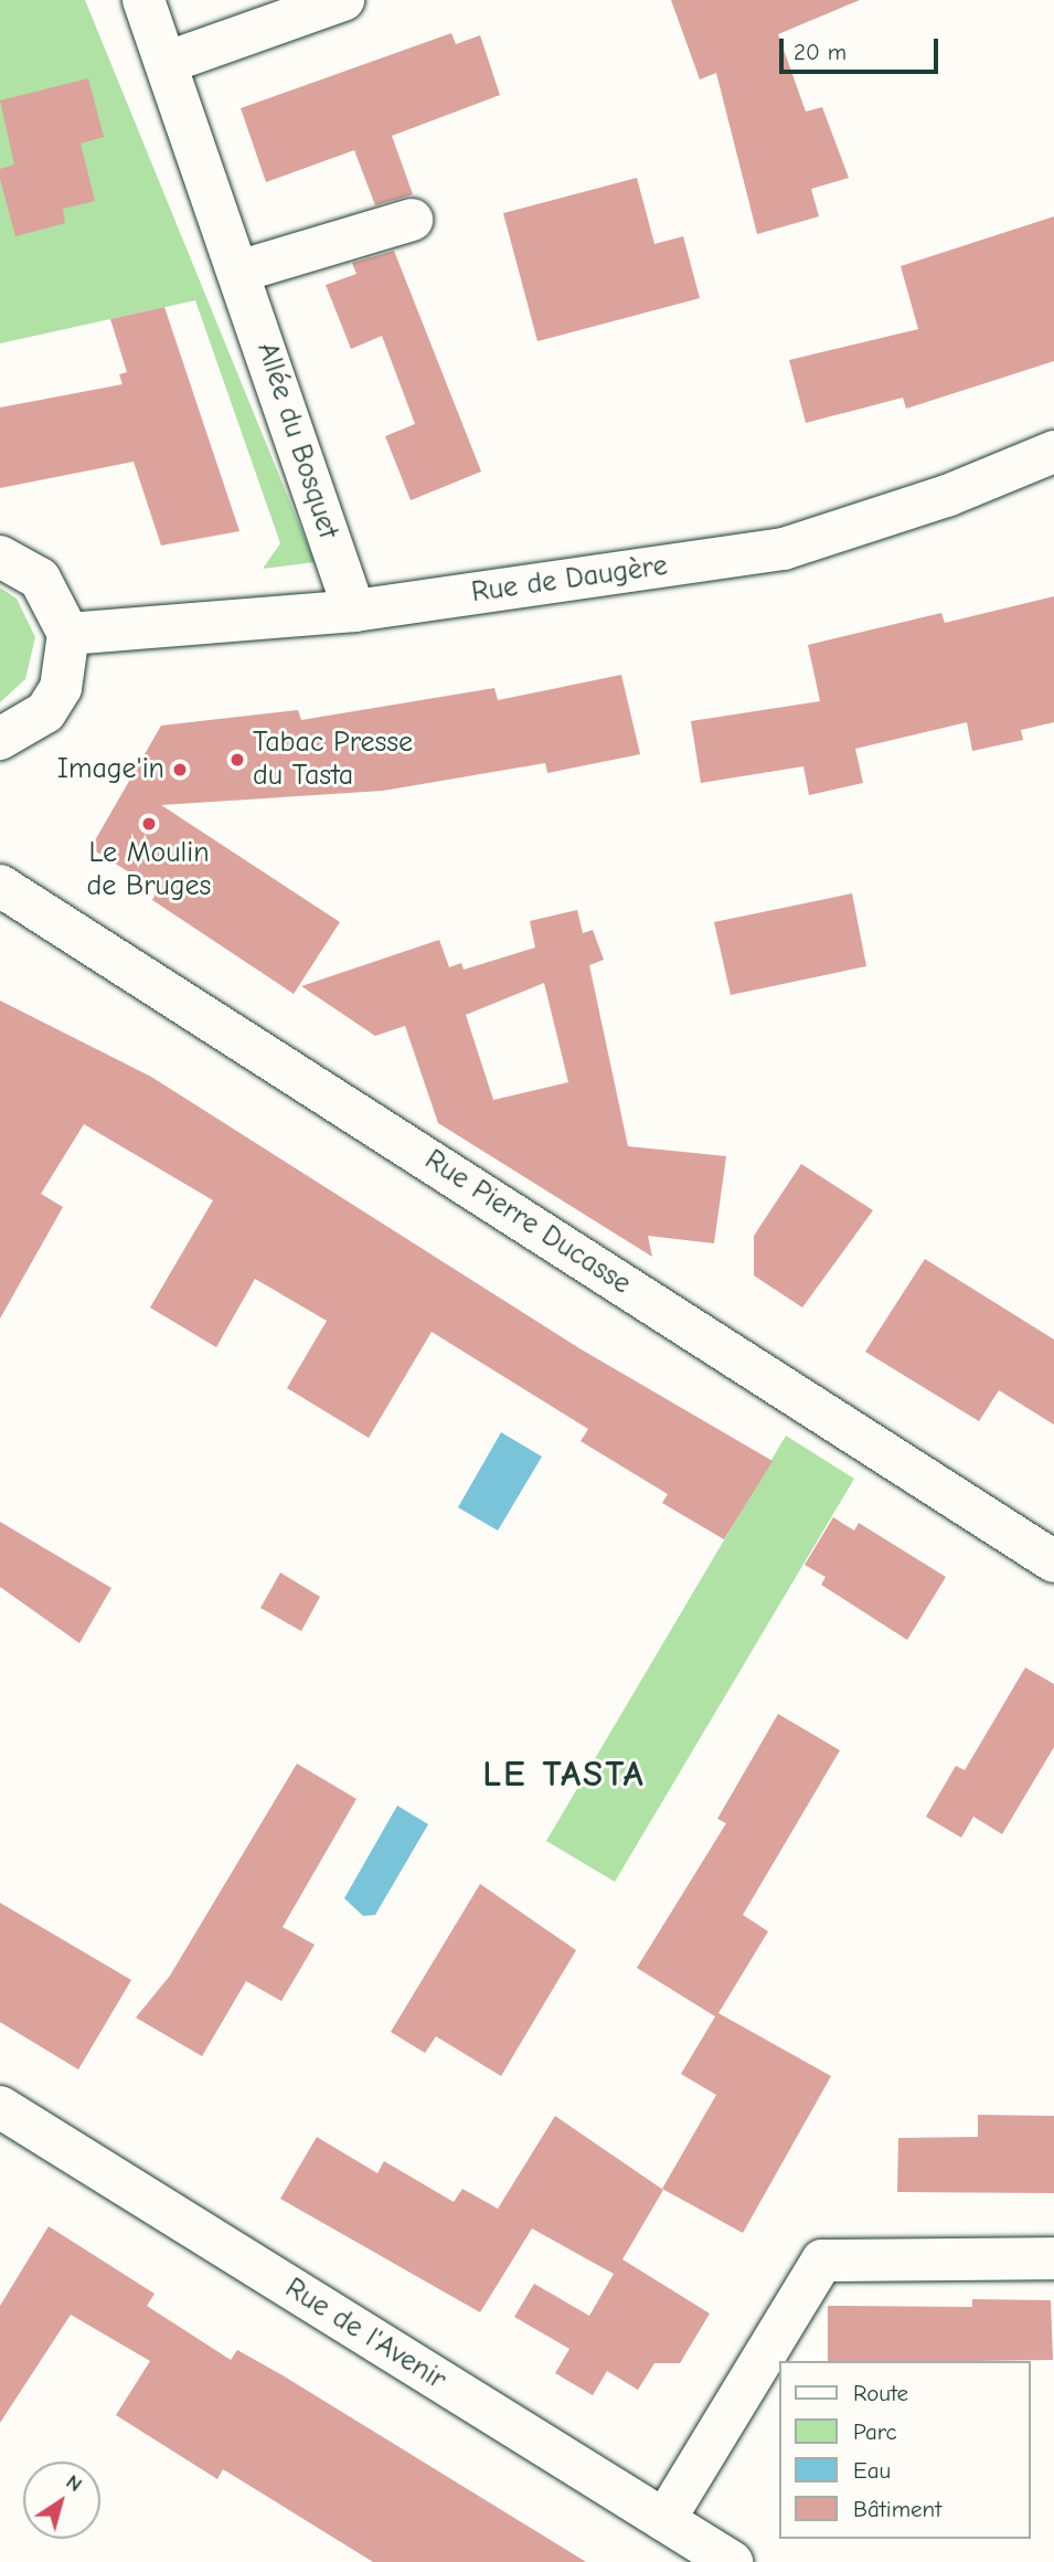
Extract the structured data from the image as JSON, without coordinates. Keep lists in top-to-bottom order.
{
  "streets": {
    "street": [
      "Allée du Bosquet",
      "Rue de Daugère",
      "Rue Pierre Ducasse",
      "Rue de l'Avenir"
    ]
  },
  "crossings": [
    ["Allée du Bosquet", "Rue de Daugère"]
  ],
  "districts": ["LE TASTA"],
  "places": ["Tabac Presse du Tasta", "Image'in", "Le Moulin de Bruges"],
  "legend": [
    "Route",
    "Parc",
    "Eau",
    "Bâtiment"
  ],
  "scale_bar": "20 m",
  "north": "top right"
}
